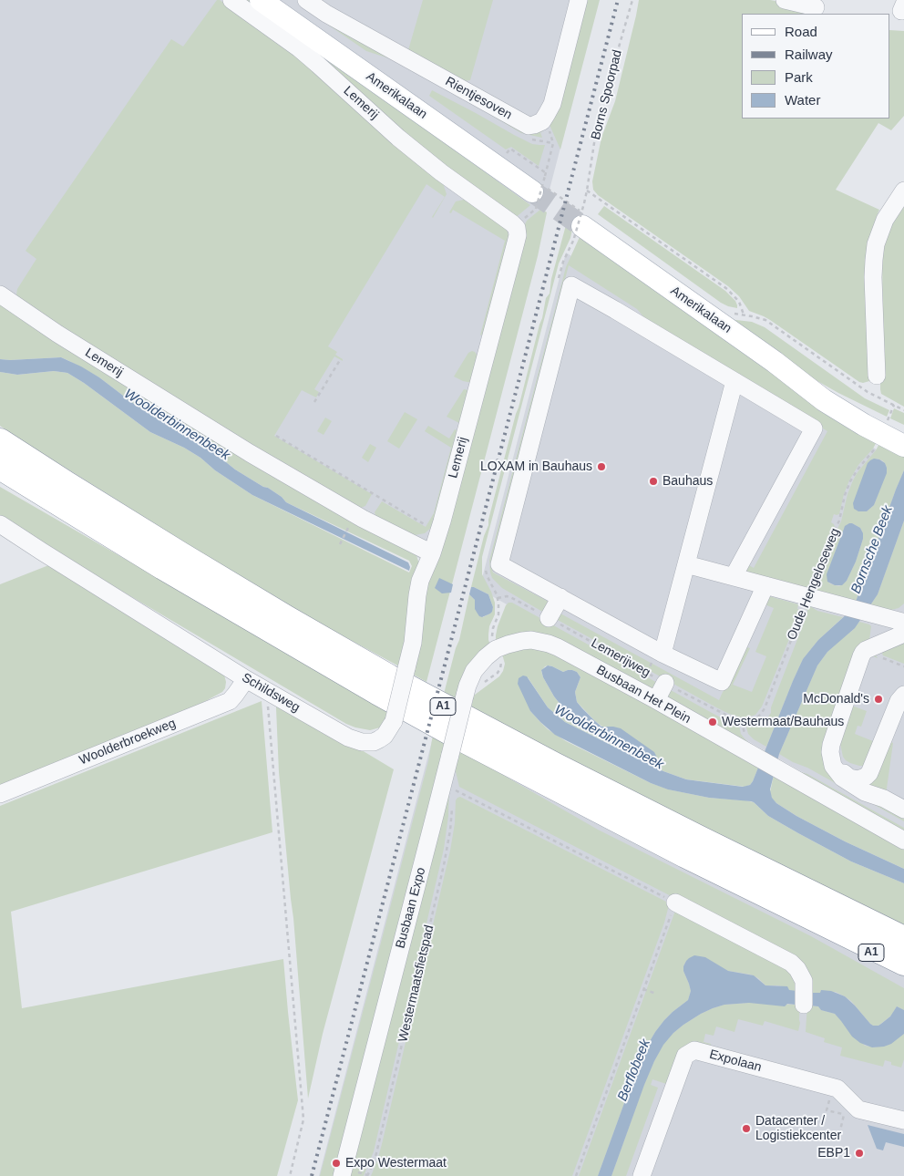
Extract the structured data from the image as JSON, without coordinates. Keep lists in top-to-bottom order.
{
  "streets": {
    "highway": ["A1"],
    "main road": ["Amerikalaan"],
    "street": [
      "Rientjesoven",
      "Lemerij",
      "Schildsweg",
      "Busbaan Het Plein",
      "Woolderbroekweg",
      "Busbaan Expo",
      "Expolaan"
    ],
    "path": [
      "Borns Spoorpad",
      "Oude Hengeloseweg",
      "Lemerijweg",
      "Westermaatsfietspad"
    ]
  },
  "crossings": [
    ["Lemerij", "Schildsweg"],
    ["Oude Hengeloseweg", "Lemerijweg"],
    ["Schildsweg", "Woolderbroekweg"],
    ["Busbaan Het Plein", "Busbaan Expo"]
  ],
  "water": ["Woolderbinnenbeek", "Bornsche Beek", "Berflobeek"],
  "places": [
    "LOXAM in Bauhaus",
    "Bauhaus",
    "McDonald's",
    "Westermaat/Bauhaus",
    "Datacenter / Logistiekcenter",
    "EBP1",
    "Expo Westermaat"
  ],
  "legend": [
    "Road",
    "Railway",
    "Park",
    "Water"
  ]
}
